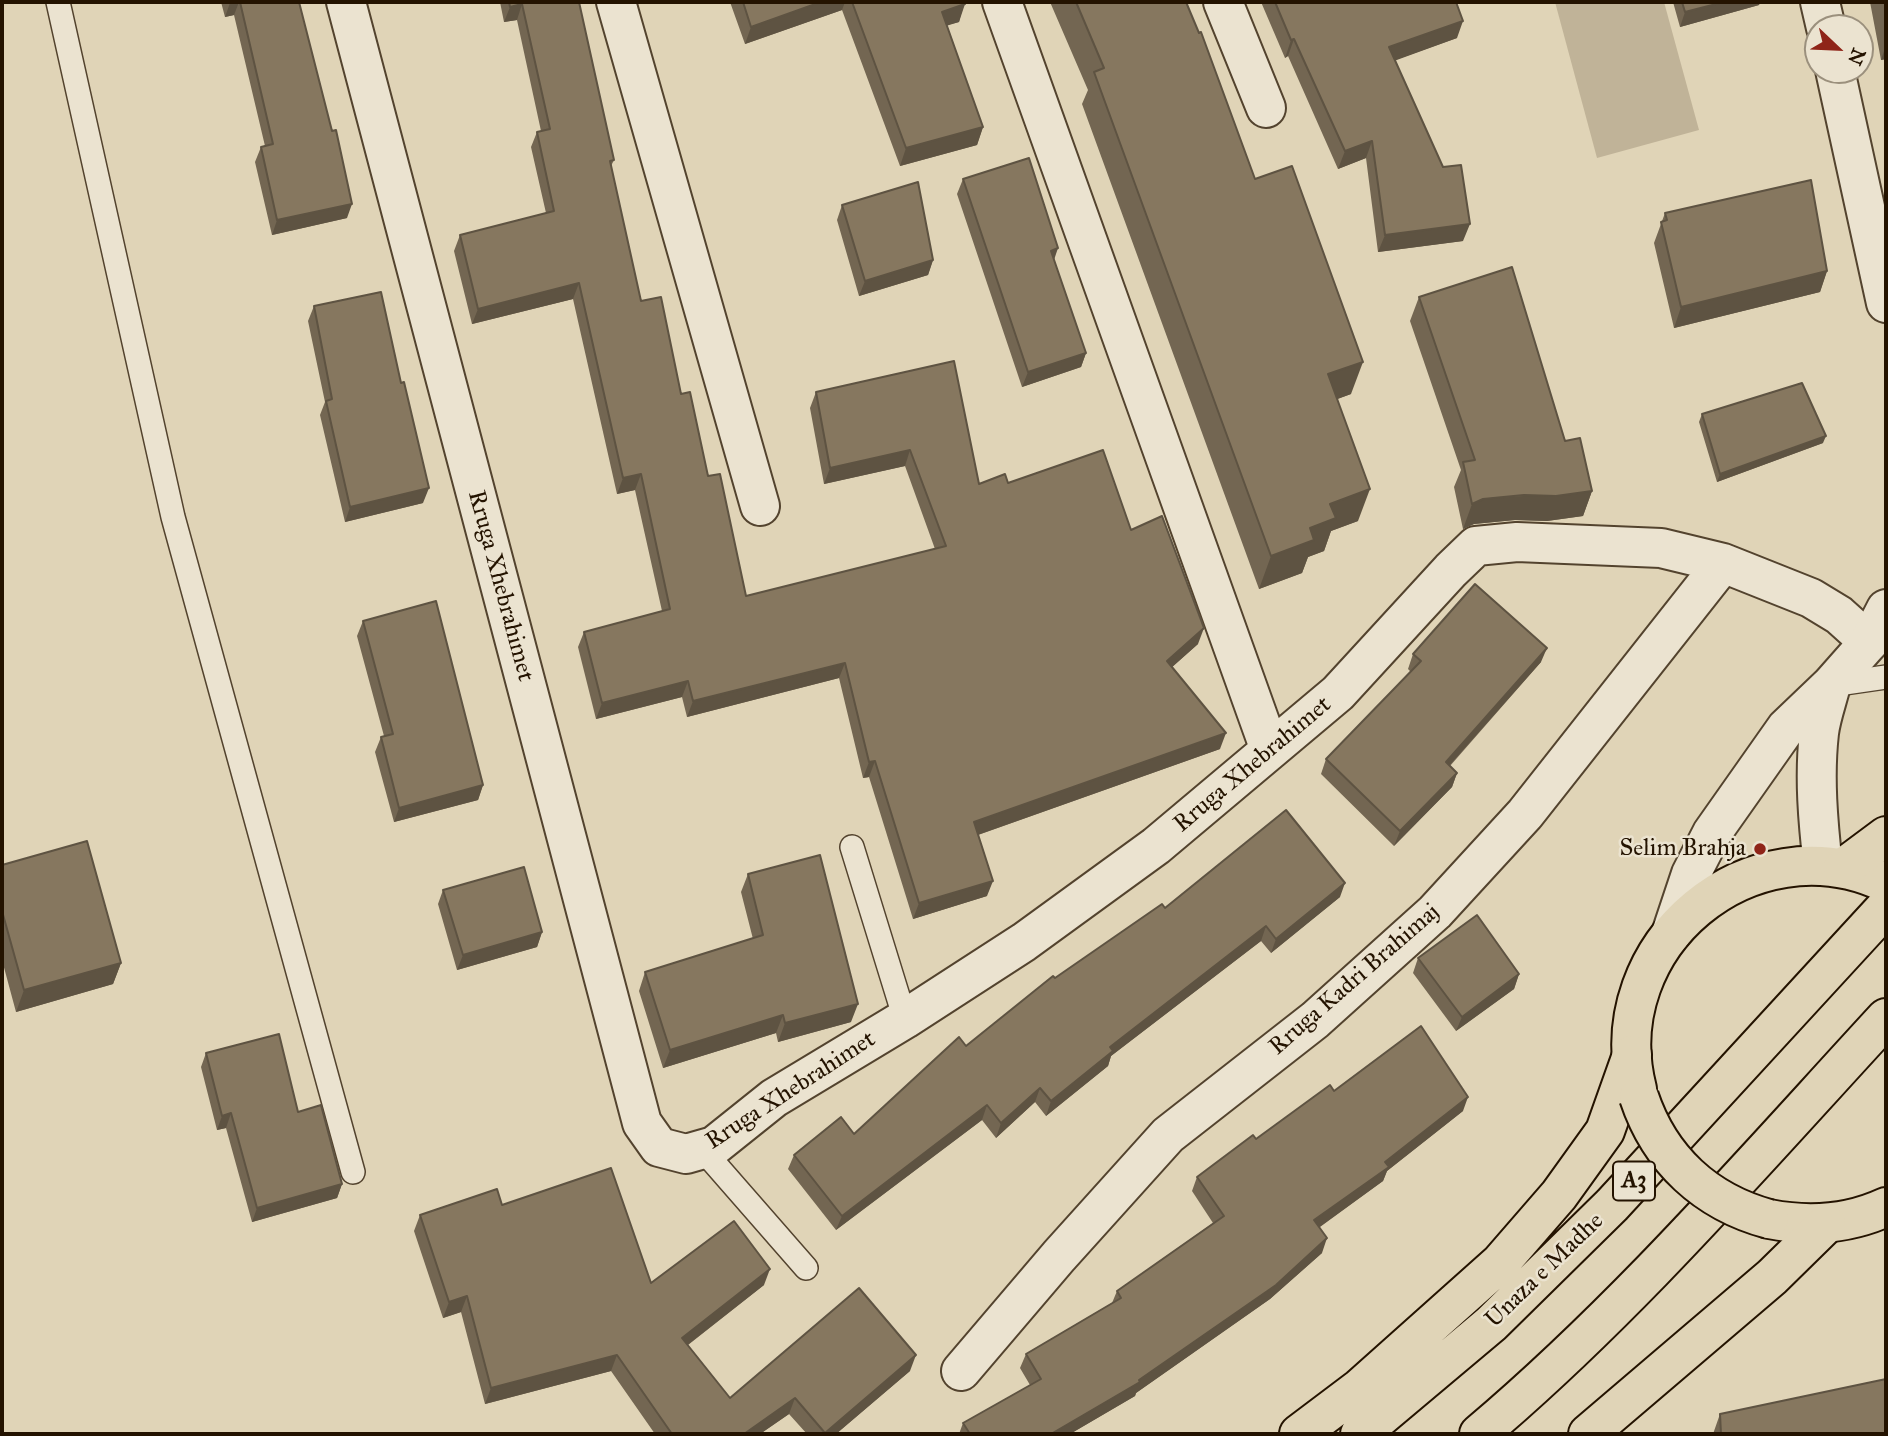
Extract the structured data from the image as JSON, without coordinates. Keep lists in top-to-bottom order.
{
  "streets": {
    "main road": ["A3", "Unaza e Madhe"],
    "street": ["Rruga Xhebrahimet", "Rruga Kadri Brahimaj"]
  },
  "crossings": [
    ["Rruga Xhebrahimet", "Rruga Kadri Brahimaj"]
  ],
  "places": ["Selim Brahja"],
  "north": "bottom right"
}
